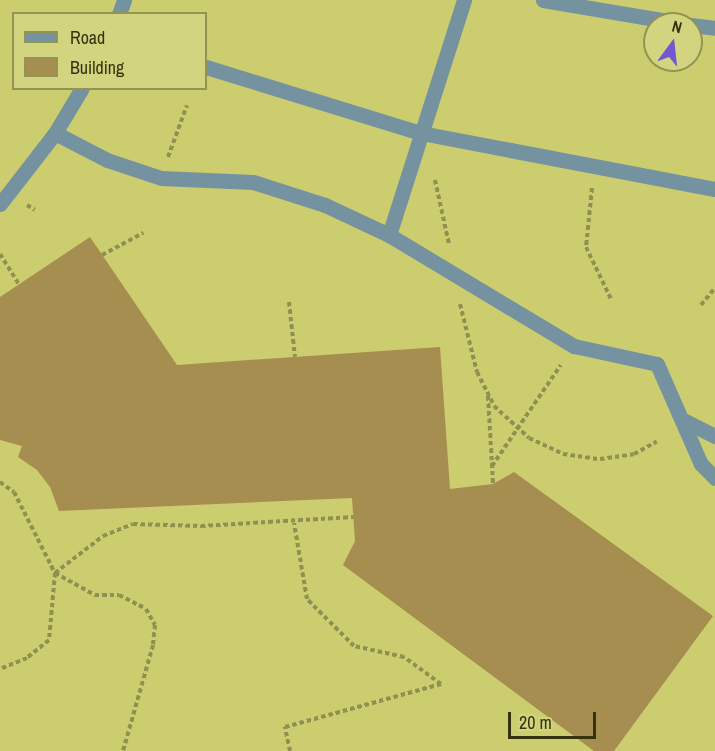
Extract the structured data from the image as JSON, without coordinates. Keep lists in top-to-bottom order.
{
  "legend": ["Road", "Building"],
  "scale_bar": "20 m",
  "north": "top"
}
